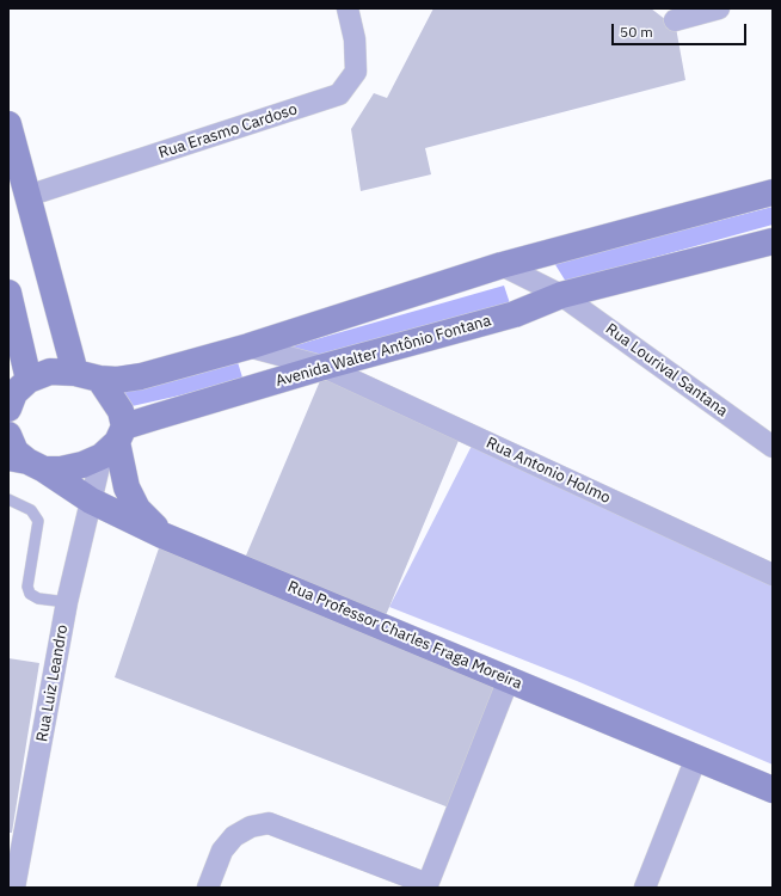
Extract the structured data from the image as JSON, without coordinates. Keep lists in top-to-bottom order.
{
  "streets": {
    "main road": ["Avenida Walter Antônio Fontana", "Rua Professor Charles Fraga Moreira"],
    "street": [
      "Rua Erasmo Cardoso",
      "Rua Lourival Santana",
      "Rua Antonio Holmo",
      "Rua Luiz Leandro"
    ]
  },
  "crossings": [
    ["Avenida Walter Antônio Fontana", "Rua Lourival Santana"],
    ["Avenida Walter Antônio Fontana", "Rua Antonio Holmo"],
    ["Avenida Walter Antônio Fontana", "Rua Professor Charles Fraga Moreira"],
    ["Avenida Walter Antônio Fontana", "Rua Luiz Leandro"],
    ["Rua Professor Charles Fraga Moreira", "Rua Luiz Leandro"]
  ],
  "scale_bar": "50 m"
}
